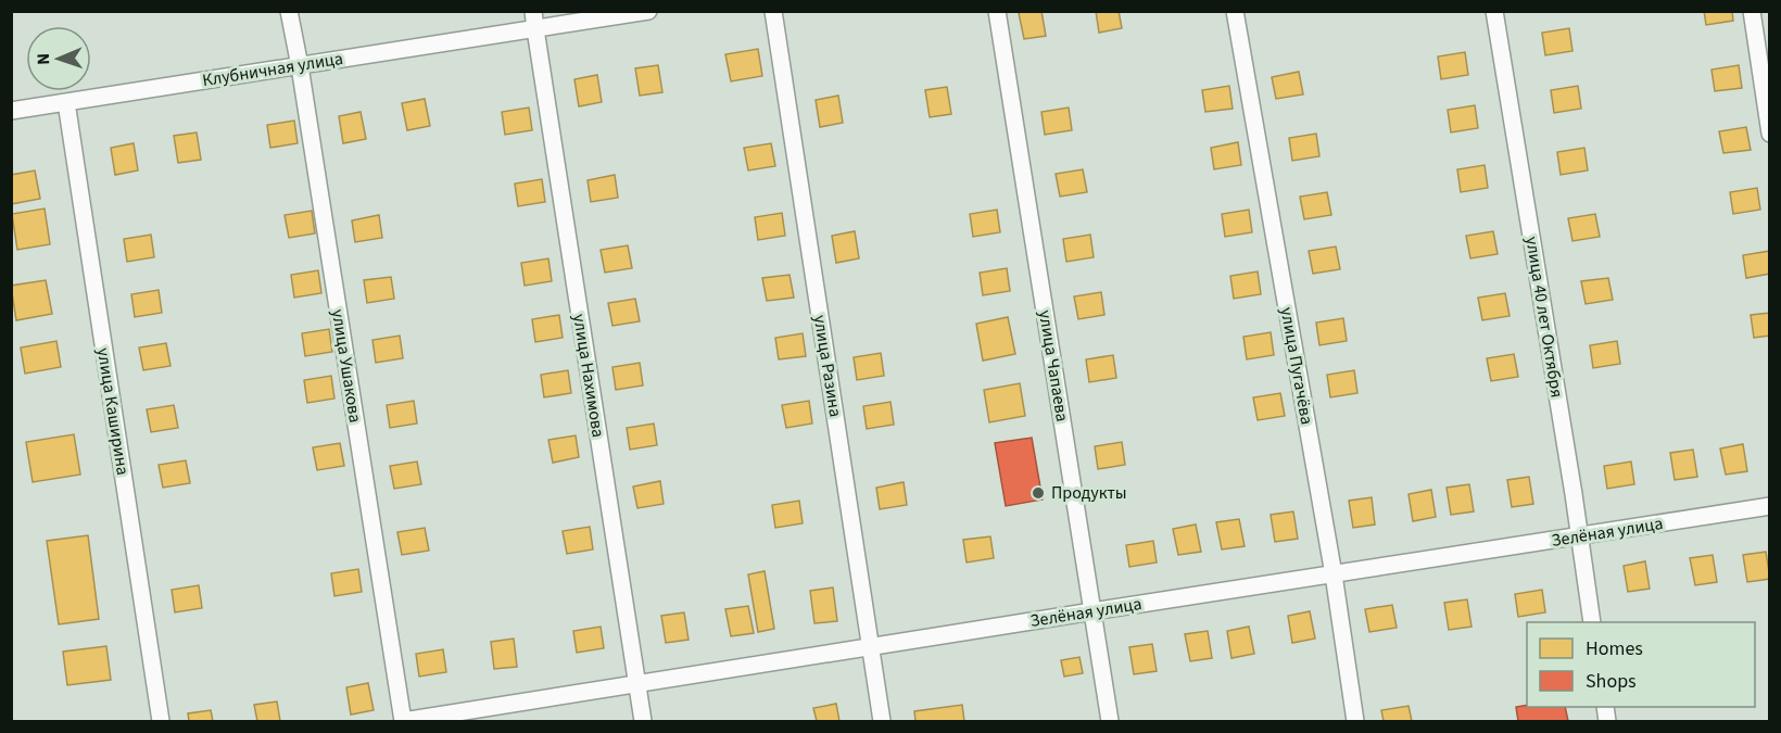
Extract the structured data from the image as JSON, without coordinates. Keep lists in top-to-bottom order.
{
  "streets": {
    "street": [
      "Клубничная улица",
      "улица 40 лет Октября",
      "улица Ушакова",
      "улица Разина",
      "улица Чапаева",
      "улица Пугачёва",
      "улица Нахимова",
      "улица Каширина",
      "Зелёная улица"
    ]
  },
  "crossings": [
    ["Клубничная улица", "улица Ушакова"],
    ["Клубничная улица", "улица Нахимова"],
    ["Клубничная улица", "улица Каширина"],
    ["улица 40 лет Октября", "Зелёная улица"],
    ["улица Ушакова", "Зелёная улица"],
    ["улица Разина", "Зелёная улица"],
    ["улица Чапаева", "Зелёная улица"],
    ["улица Пугачёва", "Зелёная улица"],
    ["улица Нахимова", "Зелёная улица"]
  ],
  "places": ["Продукты"],
  "legend": ["Homes", "Shops"],
  "north": "left"
}
